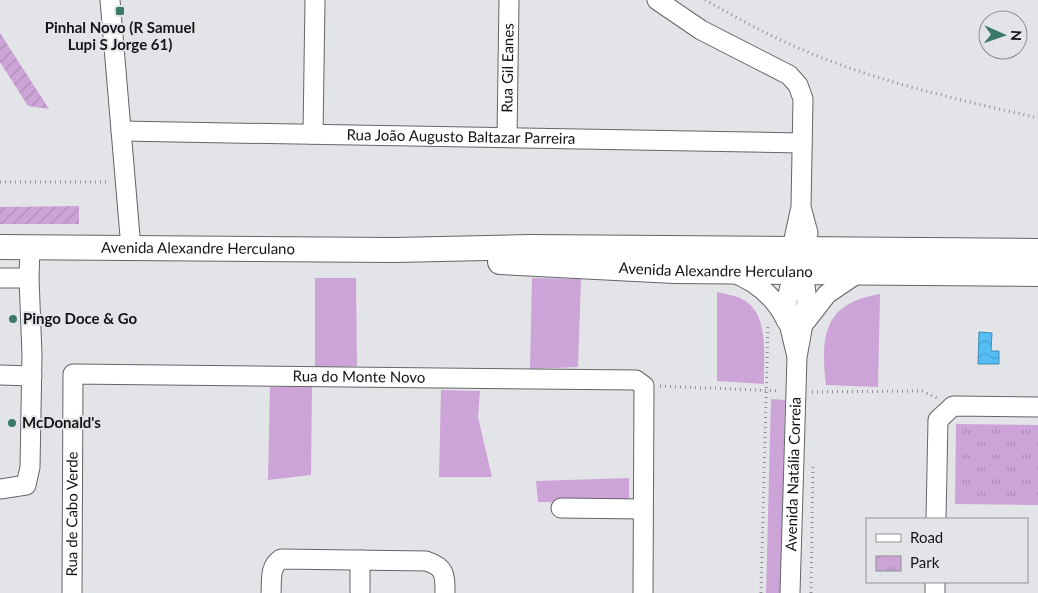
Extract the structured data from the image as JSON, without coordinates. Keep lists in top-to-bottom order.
{
  "streets": {
    "main road": ["Avenida Alexandre Herculano"],
    "street": [
      "Rua Gil Eanes",
      "Rua João Augusto Baltazar Parreira",
      "Rua do Monte Novo",
      "Avenida Natália Correia",
      "Rua de Cabo Verde"
    ]
  },
  "crossings": [
    ["Rua Gil Eanes", "Rua João Augusto Baltazar Parreira"],
    ["Rua João Augusto Baltazar Parreira", "Avenida Natália Correia"],
    ["Avenida Alexandre Herculano", "Avenida Natália Correia"],
    ["Rua do Monte Novo", "Rua de Cabo Verde"]
  ],
  "places": {
    "transit": ["Pinhal Novo (R Samuel Lupi S Jorge 61)"],
    "other": ["Pingo Doce & Go", "McDonald's"]
  },
  "legend": ["Road", "Park"],
  "north": "right"
}
